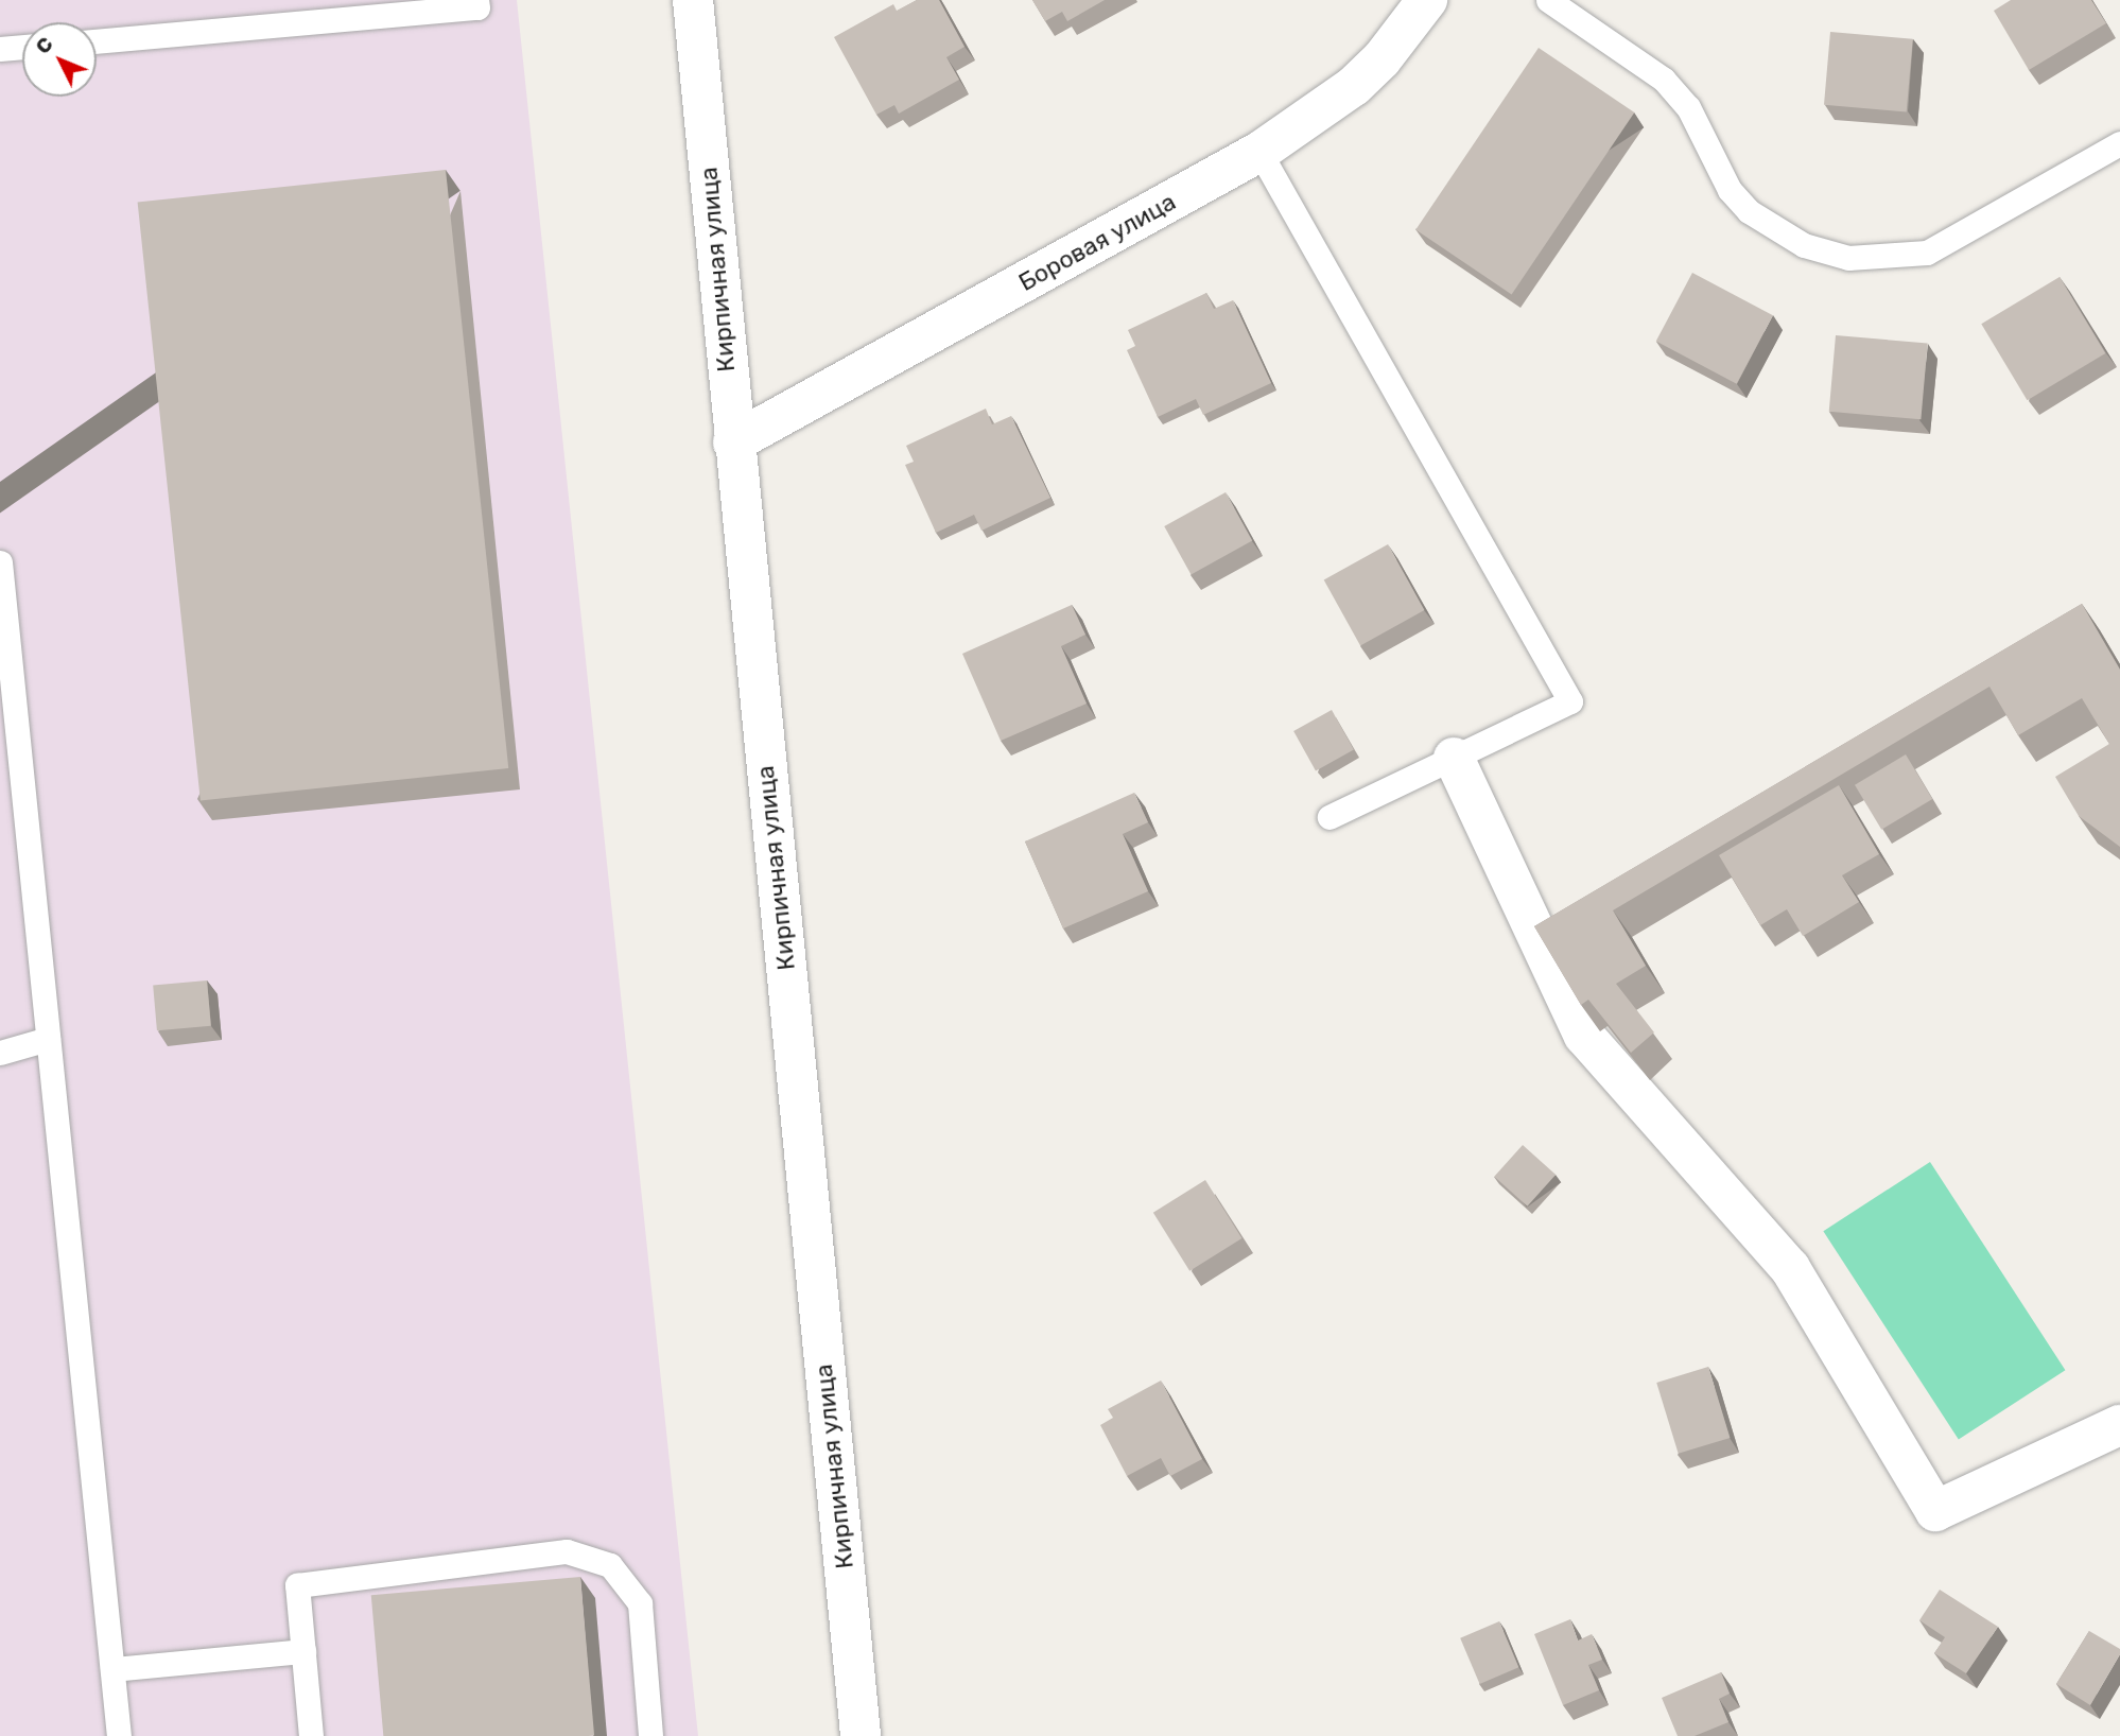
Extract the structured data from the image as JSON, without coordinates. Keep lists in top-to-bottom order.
{
  "streets": {
    "street": ["Боровая улица", "Кирпичная улица"]
  },
  "crossings": [
    ["Боровая улица", "Кирпичная улица"]
  ],
  "north": "top left"
}
